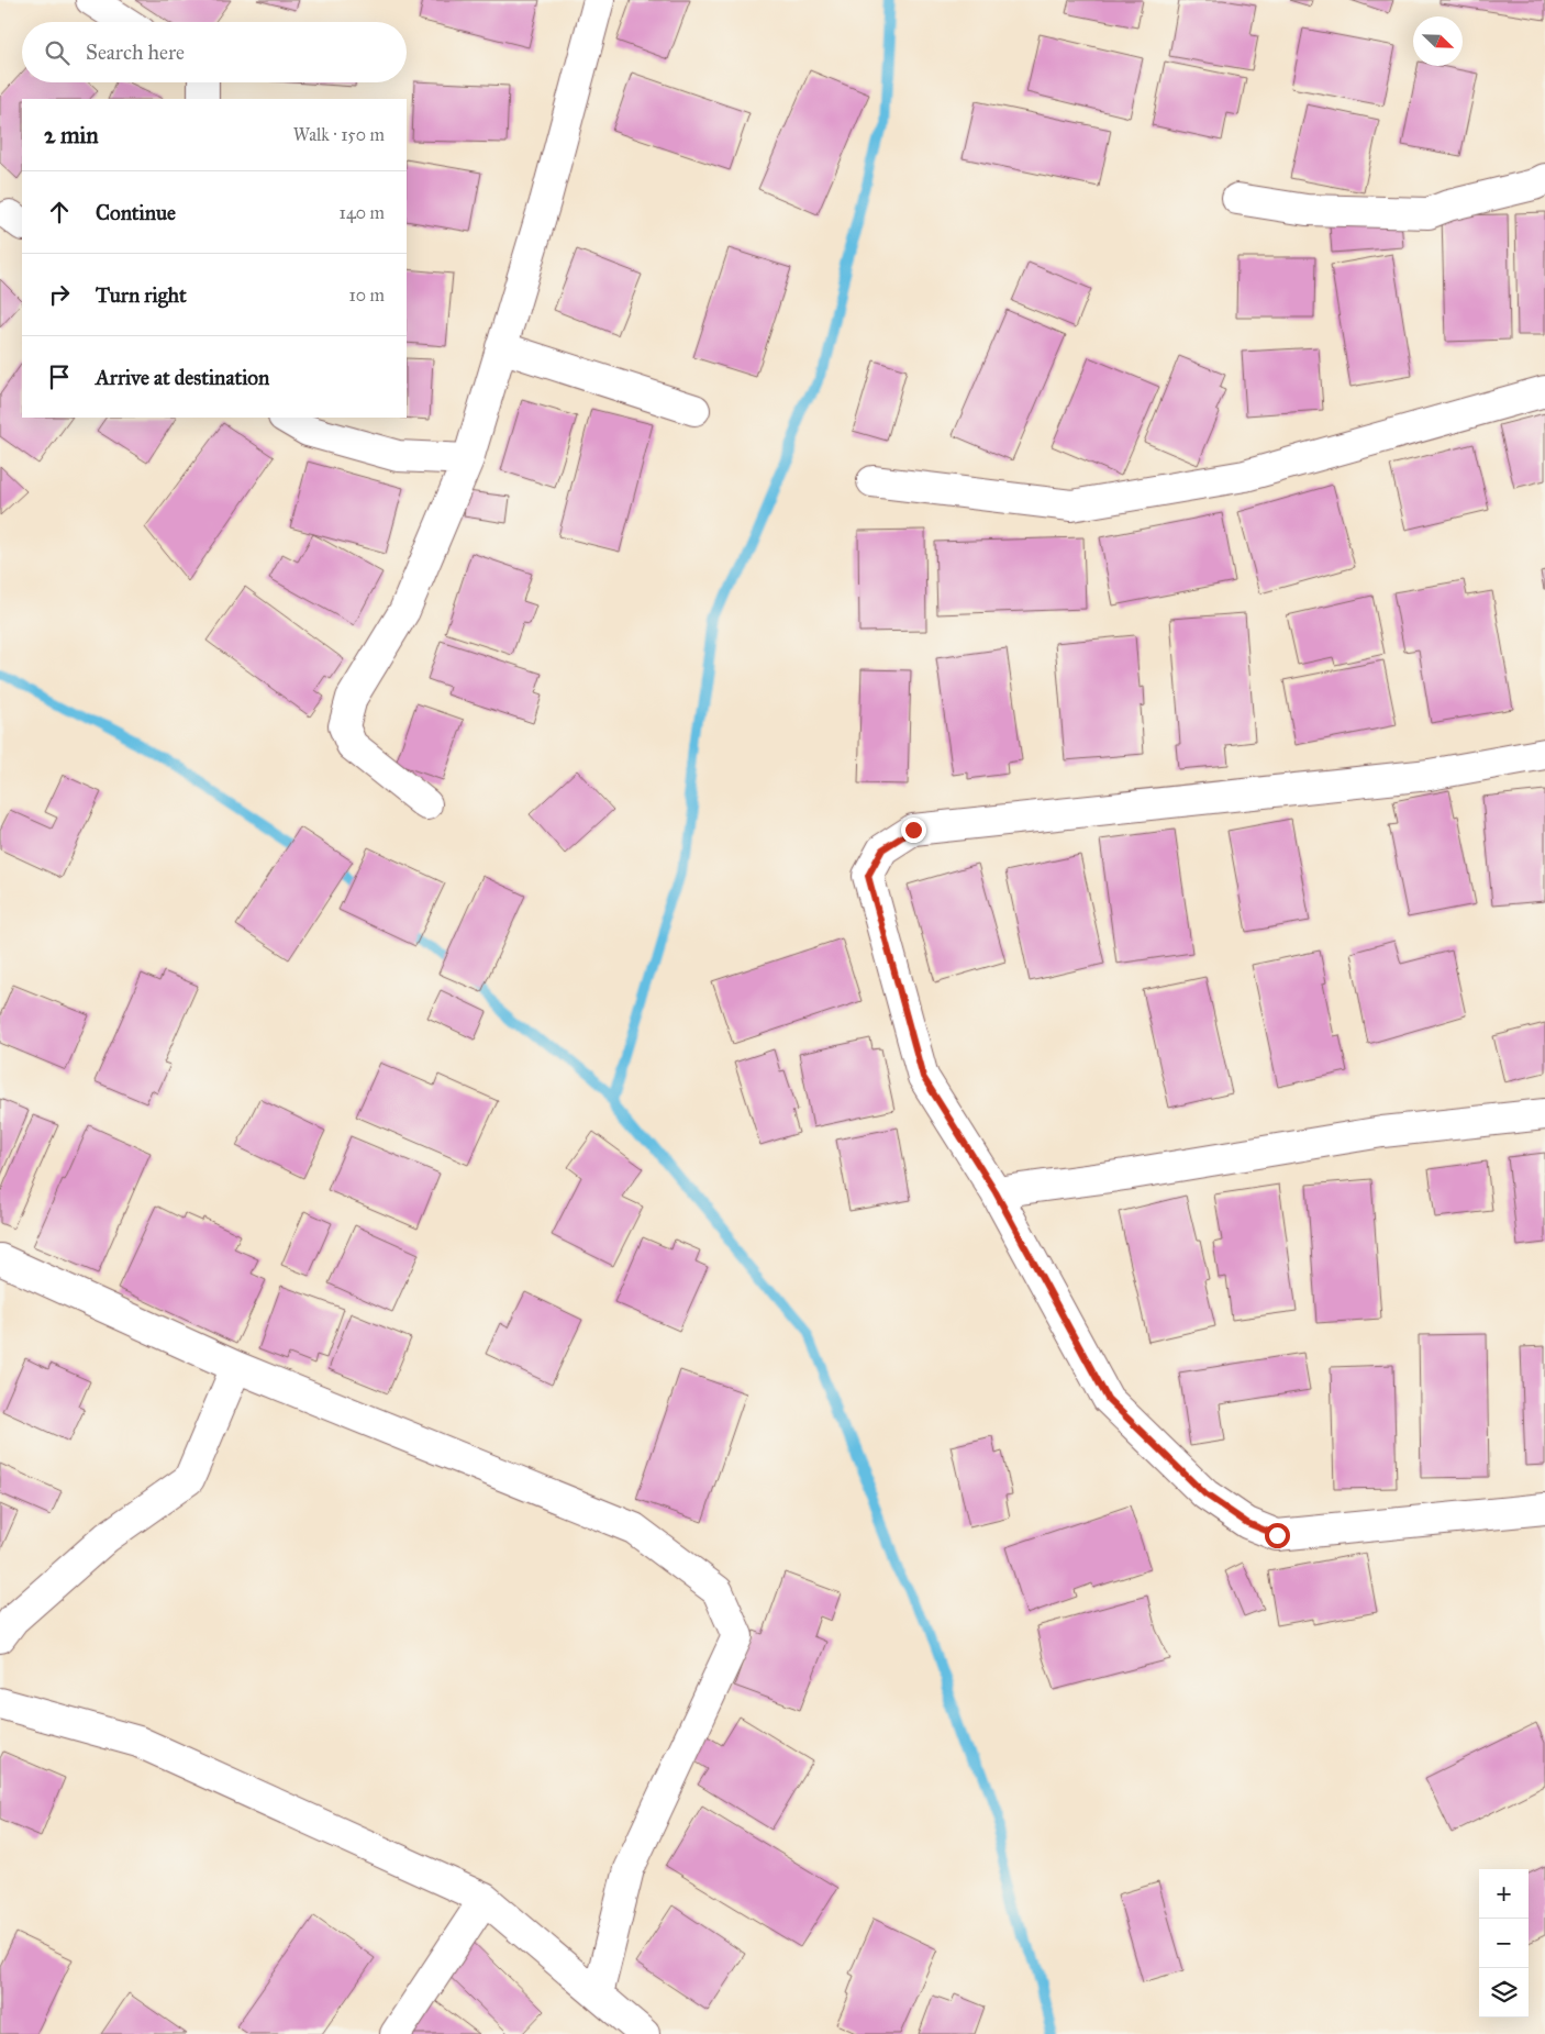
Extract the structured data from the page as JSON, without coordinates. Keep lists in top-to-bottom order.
{
  "north": "bottom right",
  "page": {
    "search": "Search here",
    "heading": ["2 min", "Walk · 150 m"],
    "list": [
      ["Continue", "140 m"],
      ["Turn right", "10 m"],
      "Arrive at destination"
    ],
    "map_buttons": ["+", "−"]
  }
}
